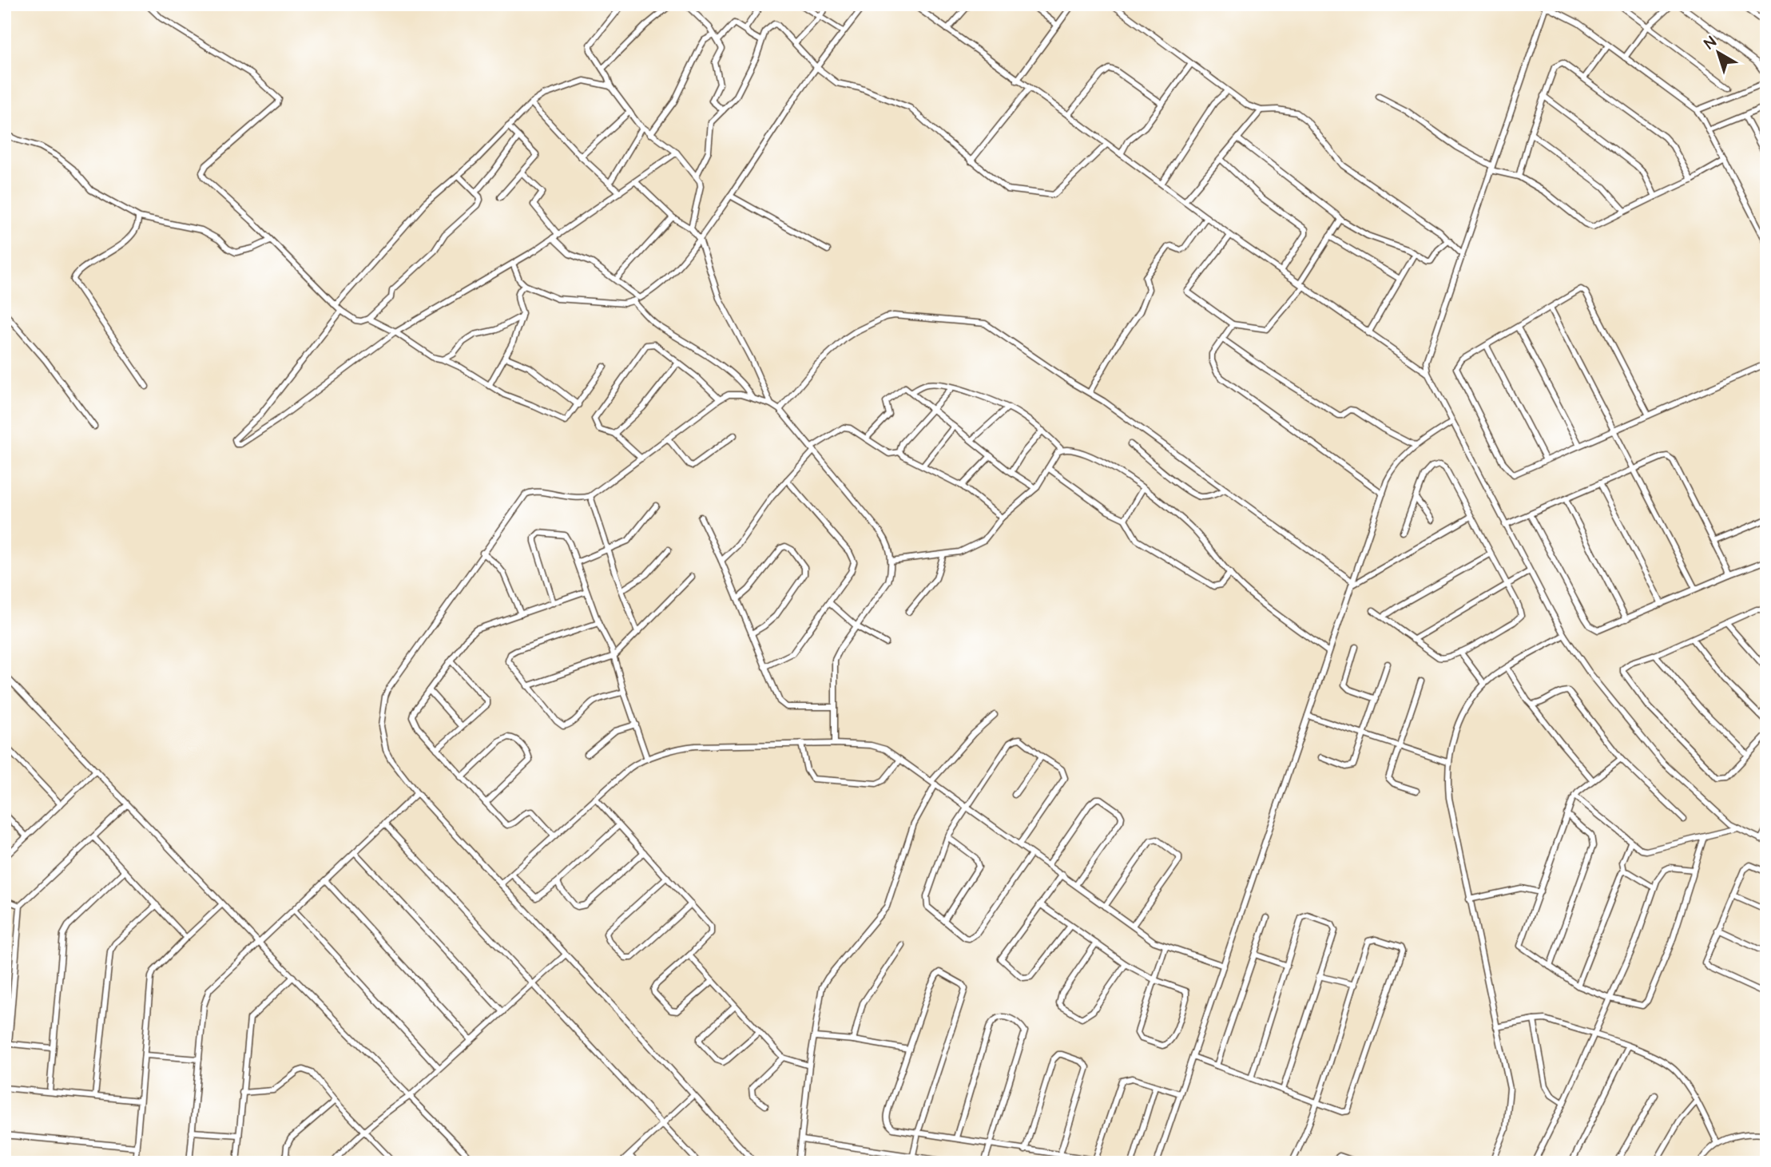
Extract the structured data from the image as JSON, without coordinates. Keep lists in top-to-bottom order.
{
  "north": "top left"
}
